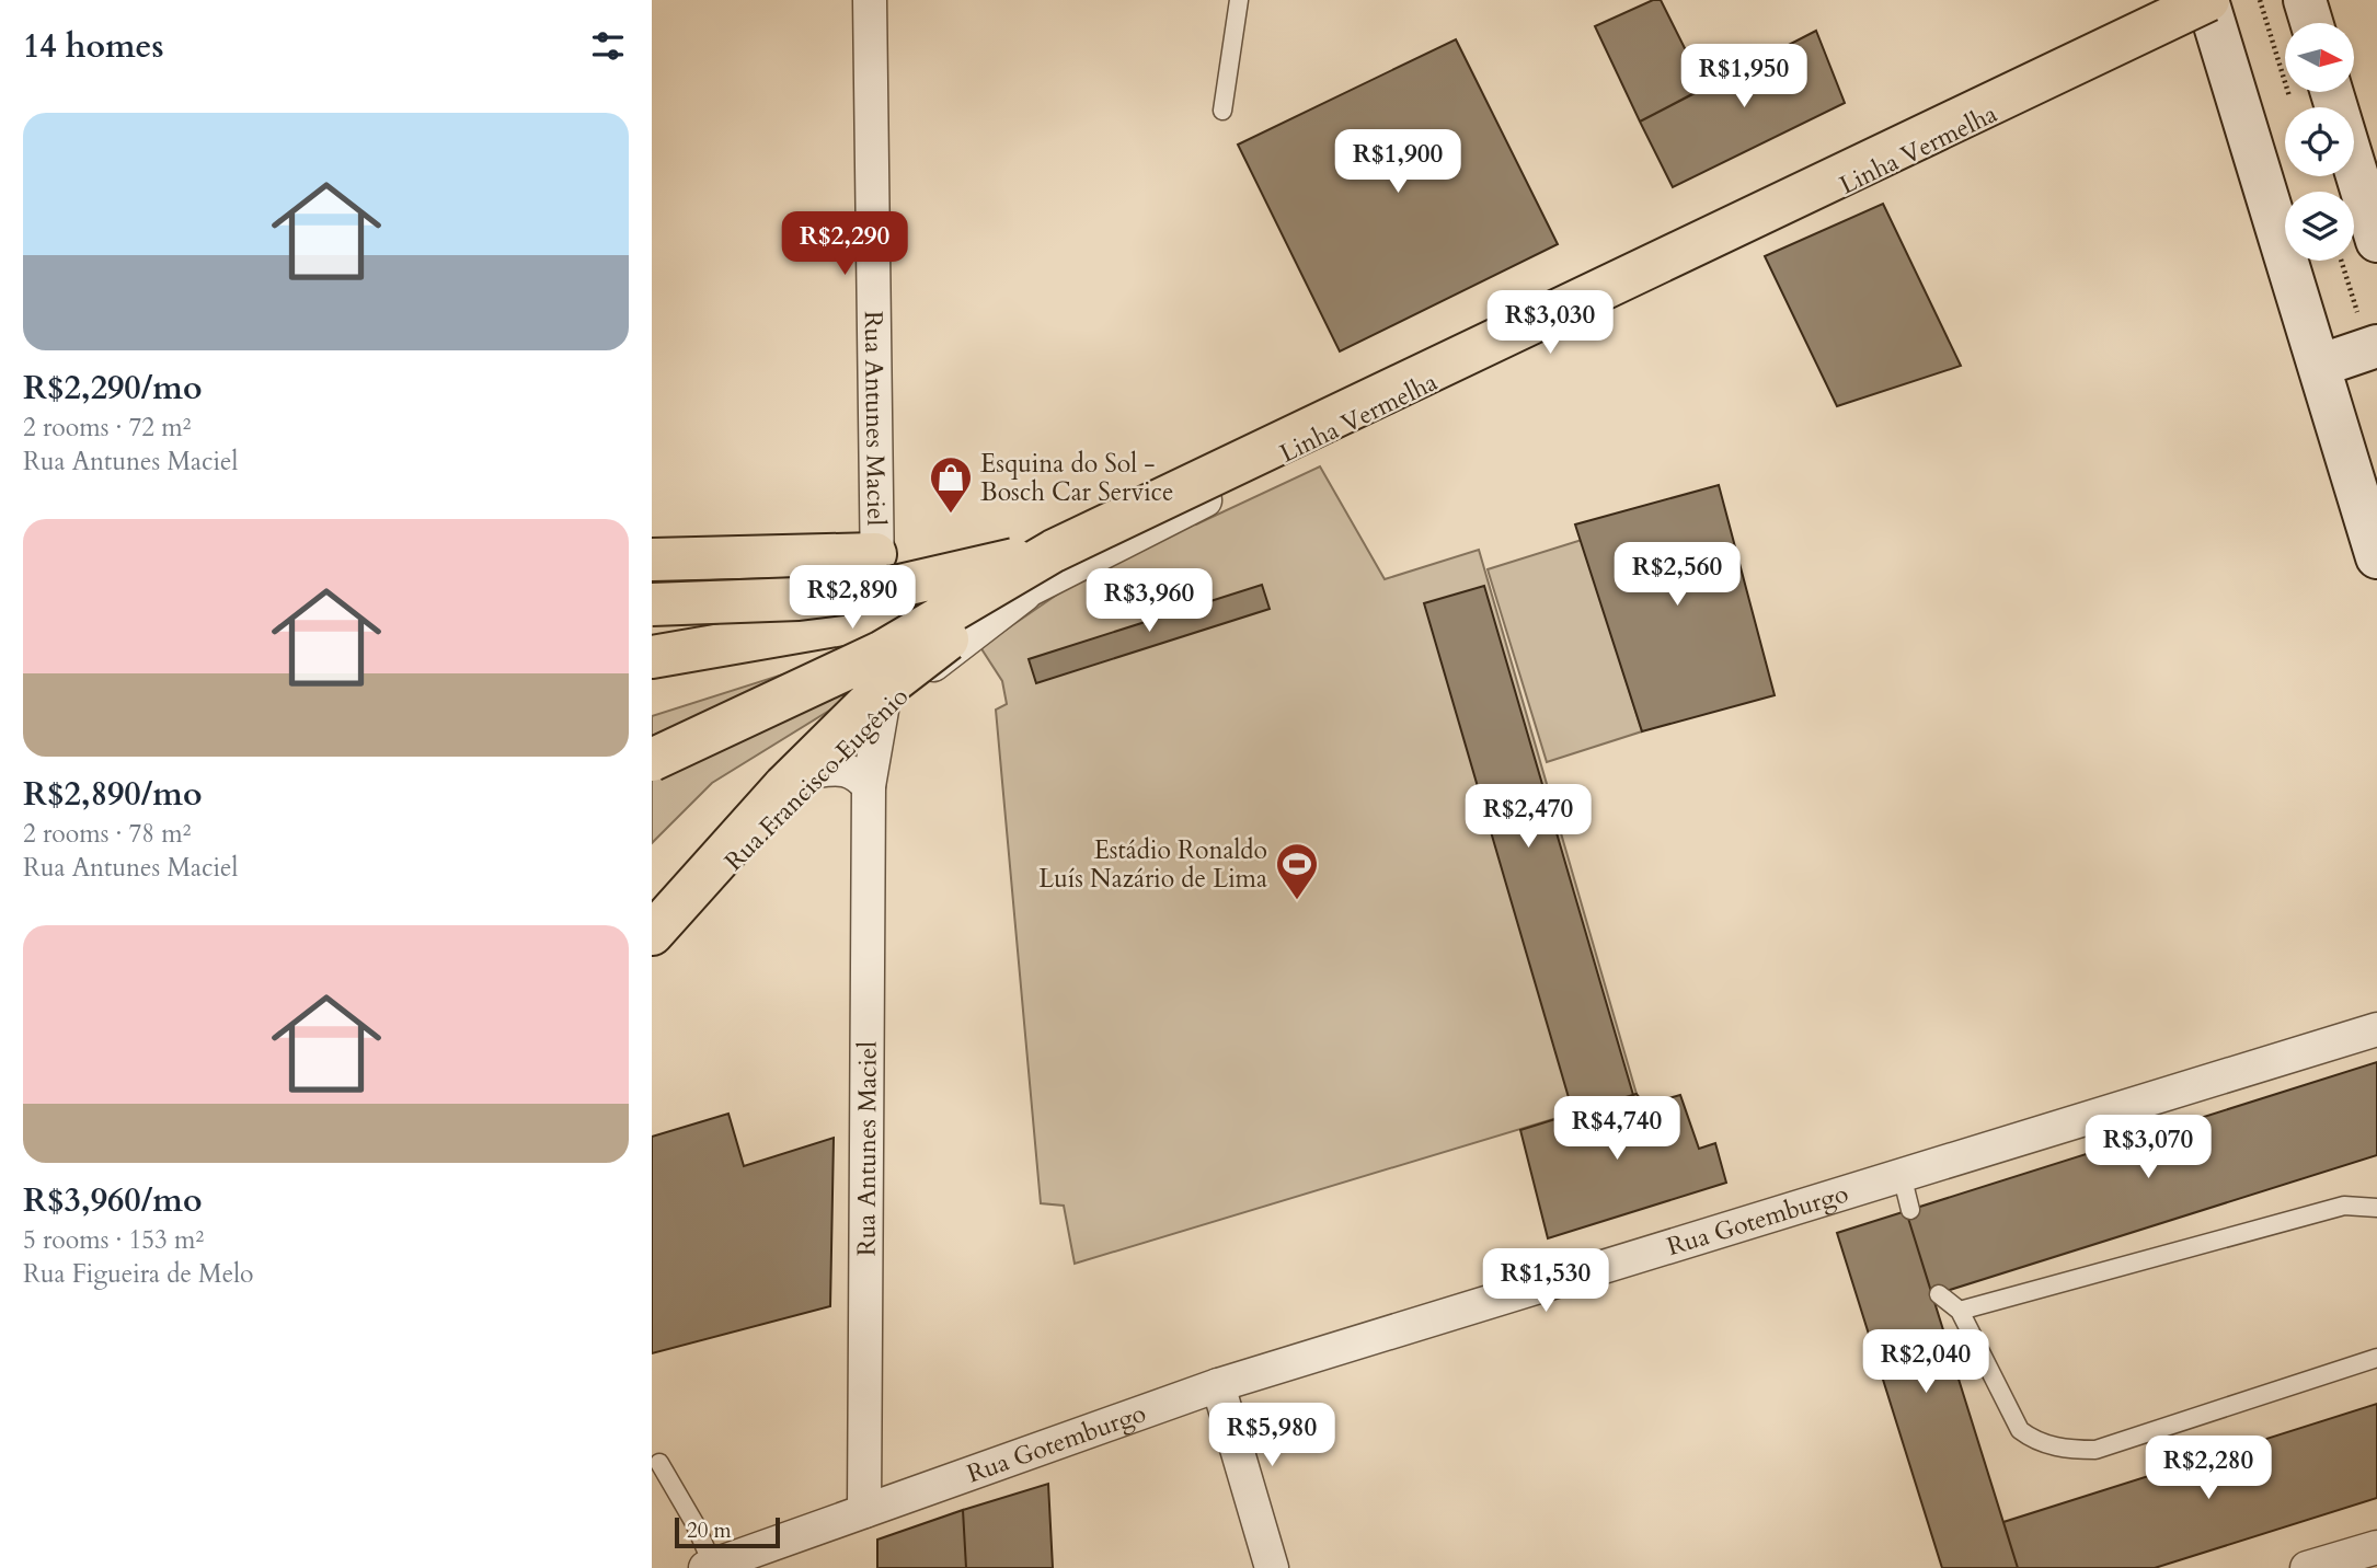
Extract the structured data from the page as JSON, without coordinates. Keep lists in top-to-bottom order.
{
  "streets": {
    "main road": ["Linha Vermelha"],
    "street": ["Rua Antunes Maciel", "Rua Francisco Eugênio", "Rua Gotemburgo"]
  },
  "crossings": [
    ["Linha Vermelha", "Rua Francisco Eugênio"],
    ["Rua Antunes Maciel", "Rua Francisco Eugênio"],
    ["Rua Antunes Maciel", "Rua Gotemburgo"]
  ],
  "places": {
    "shop": ["Esquina do Sol - Bosch Car Service"],
    "sports": ["Estádio Ronaldo Luís Nazário de Lima"]
  },
  "scale_bar": "20 m",
  "north": "right",
  "page": {
    "heading": "14 homes",
    "price": [
      "R$1,950",
      "R$1,900",
      "R$2,290",
      "R$3,030",
      "R$2,560",
      "R$2,890",
      "R$3,960",
      "R$2,470",
      "R$4,740",
      "R$3,070",
      "R$1,530",
      "R$2,040",
      "R$5,980",
      "R$2,280"
    ],
    "list": [
      {
        "name": "R$2,290/mo",
        "note": "2 rooms · 72 m² · Rua Antunes Maciel"
      },
      {
        "name": "R$2,890/mo",
        "note": "2 rooms · 78 m² · Rua Antunes Maciel"
      },
      {
        "name": "R$3,960/mo",
        "note": "5 rooms · 153 m² · Rua Figueira de Melo"
      }
    ],
    "scale": "20 m"
  }
}
